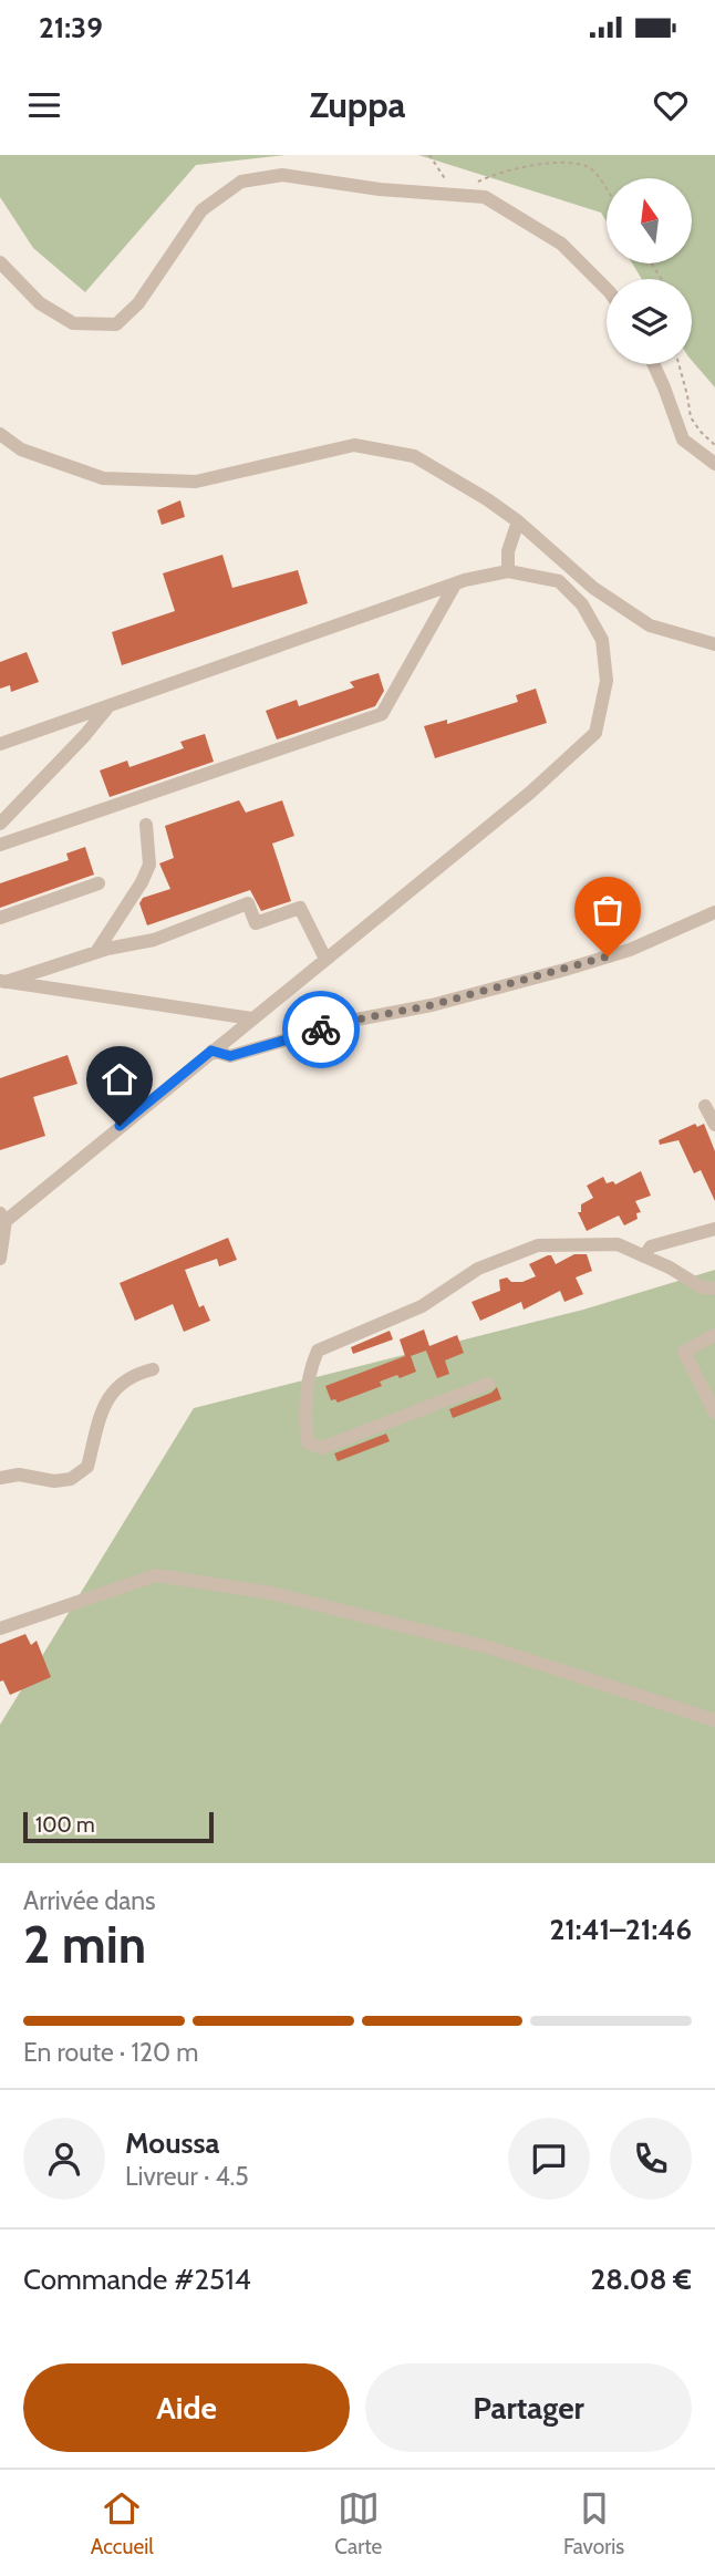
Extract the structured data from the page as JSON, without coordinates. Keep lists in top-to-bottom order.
{
  "scale_bar": "100 m",
  "north": "top",
  "page": {
    "status": "21:39",
    "header": "Zuppa",
    "scale": "100 m",
    "heading": ["2 min", "Arrivée dans", "21:41–21:46"],
    "panel": [
      "Moussa",
      "Livreur · 4.5",
      "Commande #2514",
      "28.08 €"
    ],
    "bar": "En route · 120 m",
    "buttons": ["Aide", "Partager"],
    "tabs": ["Accueil", "Carte", "Favoris"]
  }
}
